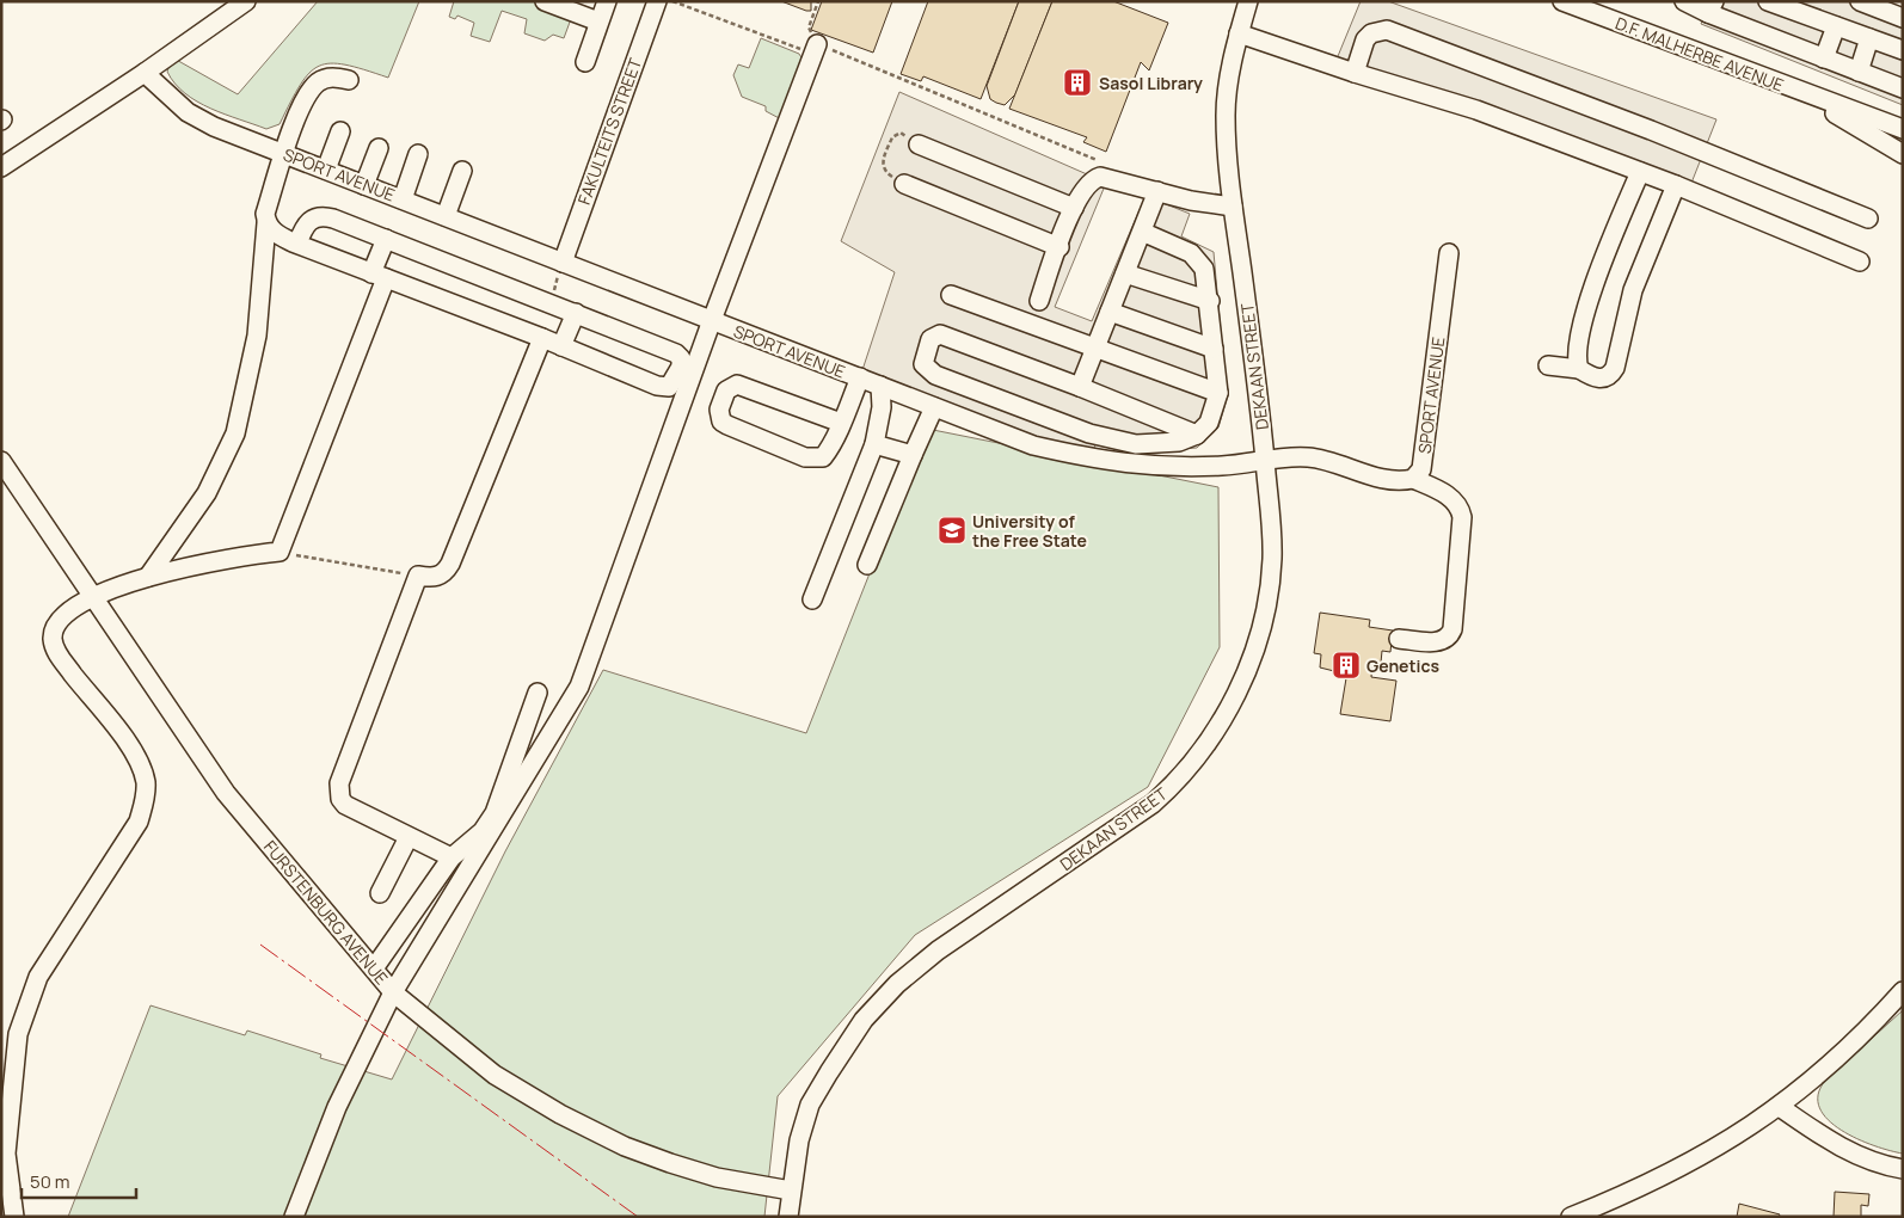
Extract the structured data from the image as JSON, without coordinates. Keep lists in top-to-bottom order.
{
  "streets": {
    "street": [
      "D.F. MALHERBE AVENUE",
      "FAKULTEITS STREET",
      "SPORT AVENUE",
      "DEKAAN STREET",
      "FURSTENBURG AVENUE"
    ]
  },
  "crossings": [
    ["FAKULTEITS STREET", "SPORT AVENUE"],
    ["SPORT AVENUE", "DEKAAN STREET"],
    ["DEKAAN STREET", "FURSTENBURG AVENUE"]
  ],
  "places": {
    "building": ["Sasol Library", "Genetics"],
    "school or university": ["University of the Free State"]
  },
  "scale_bar": "50 m"
}
